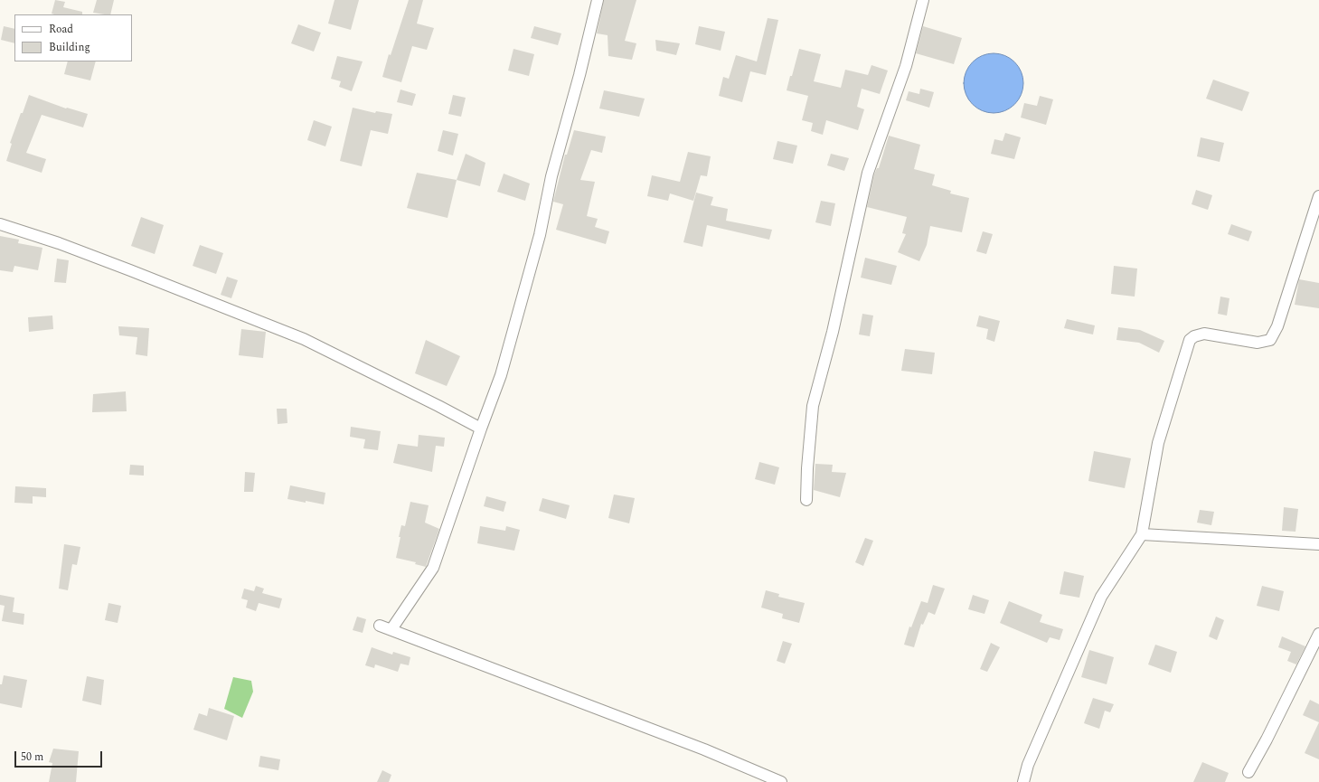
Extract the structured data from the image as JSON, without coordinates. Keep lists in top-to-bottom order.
{
  "legend": ["Road", "Building"],
  "scale_bar": "50 m"
}
